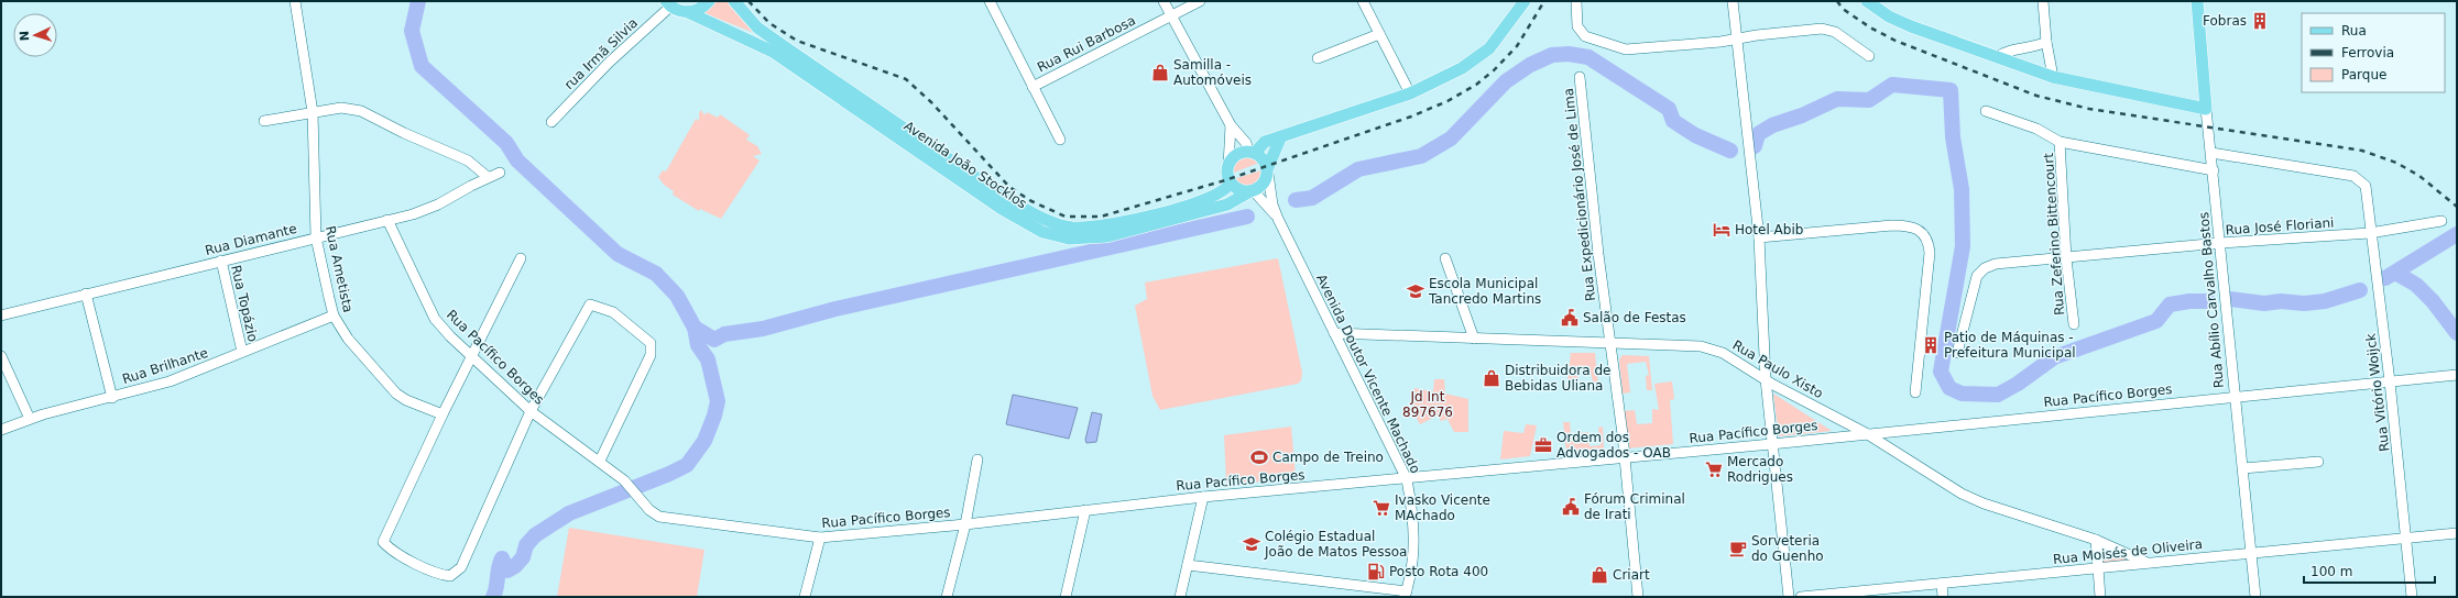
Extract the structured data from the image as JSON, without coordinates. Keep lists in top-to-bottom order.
{
  "streets": {
    "main road": ["Avenida João Stocklos", "Rua Abílio Carvalho Bastos"],
    "street": [
      "Rua Rui Barbosa",
      "rua Irmã Silvia",
      "Rua Expedicionário José de Lima",
      "Rua José Floriani",
      "Rua Zeferino Bittencourt",
      "Rua Diamante",
      "Rua Ametista",
      "Rua Topázio",
      "Rua Pacífico Borges",
      "Rua Brilhante",
      "Rua Paulo Xisto",
      "Avenida Doutor Vicente Machado",
      "Rua Vitório Woijck",
      "Rua Moisés de Oliveira"
    ]
  },
  "crossings": [
    ["rua Irmã Silvia", "Avenida João Stocklos"],
    ["Avenida João Stocklos", "Avenida Doutor Vicente Machado"],
    ["Rua Expedicionário José de Lima", "Rua Pacífico Borges"],
    ["Rua Expedicionário José de Lima", "Rua Paulo Xisto"],
    ["Rua José Floriani", "Rua Zeferino Bittencourt"],
    ["Rua José Floriani", "Rua Abílio Carvalho Bastos"],
    ["Rua José Floriani", "Rua Vitório Woijck"],
    ["Rua Diamante", "Rua Ametista"],
    ["Rua Diamante", "Rua Topázio"],
    ["Rua Diamante", "Rua Pacífico Borges"],
    ["Rua Ametista", "Rua Brilhante"],
    ["Rua Abílio Carvalho Bastos", "Rua Pacífico Borges"],
    ["Rua Abílio Carvalho Bastos", "Rua Vitório Woijck"],
    ["Rua Abílio Carvalho Bastos", "Rua Moisés de Oliveira"],
    ["Rua Topázio", "Rua Brilhante"],
    ["Rua Pacífico Borges", "Rua Paulo Xisto"],
    ["Rua Pacífico Borges", "Avenida Doutor Vicente Machado"],
    ["Rua Pacífico Borges", "Rua Vitório Woijck"],
    ["Rua Paulo Xisto", "Avenida Doutor Vicente Machado"],
    ["Rua Paulo Xisto", "Rua Moisés de Oliveira"],
    ["Rua Vitório Woijck", "Rua Moisés de Oliveira"]
  ],
  "parks": ["Jd Int 897676"],
  "places": {
    "building": ["Fobras", "Patio de Máquinas - Prefeitura Municipal"],
    "shop": ["Samilla - Automóveis", "Distribuidora de Bebidas Uliana", "Criart"],
    "hotel": ["Hotel Abib"],
    "school or university": ["Escola Municipal Tancredo Martins", "Colégio Estadual João de Matos Pessoa"],
    "public building": ["Salão de Festas", "Fórum Criminal de Irati"],
    "office": ["Ordem dos Advogados - OAB"],
    "sports": ["Campo de Treino"],
    "supermarket": ["Mercado Rodrigues", "Ivasko Vicente MAchado"],
    "cafe": ["Sorveteria do Guenho"],
    "fuel station": ["Posto Rota 400"]
  },
  "legend": ["Rua", "Ferrovia", "Parque"],
  "scale_bar": "100 m",
  "north": "left"
}
